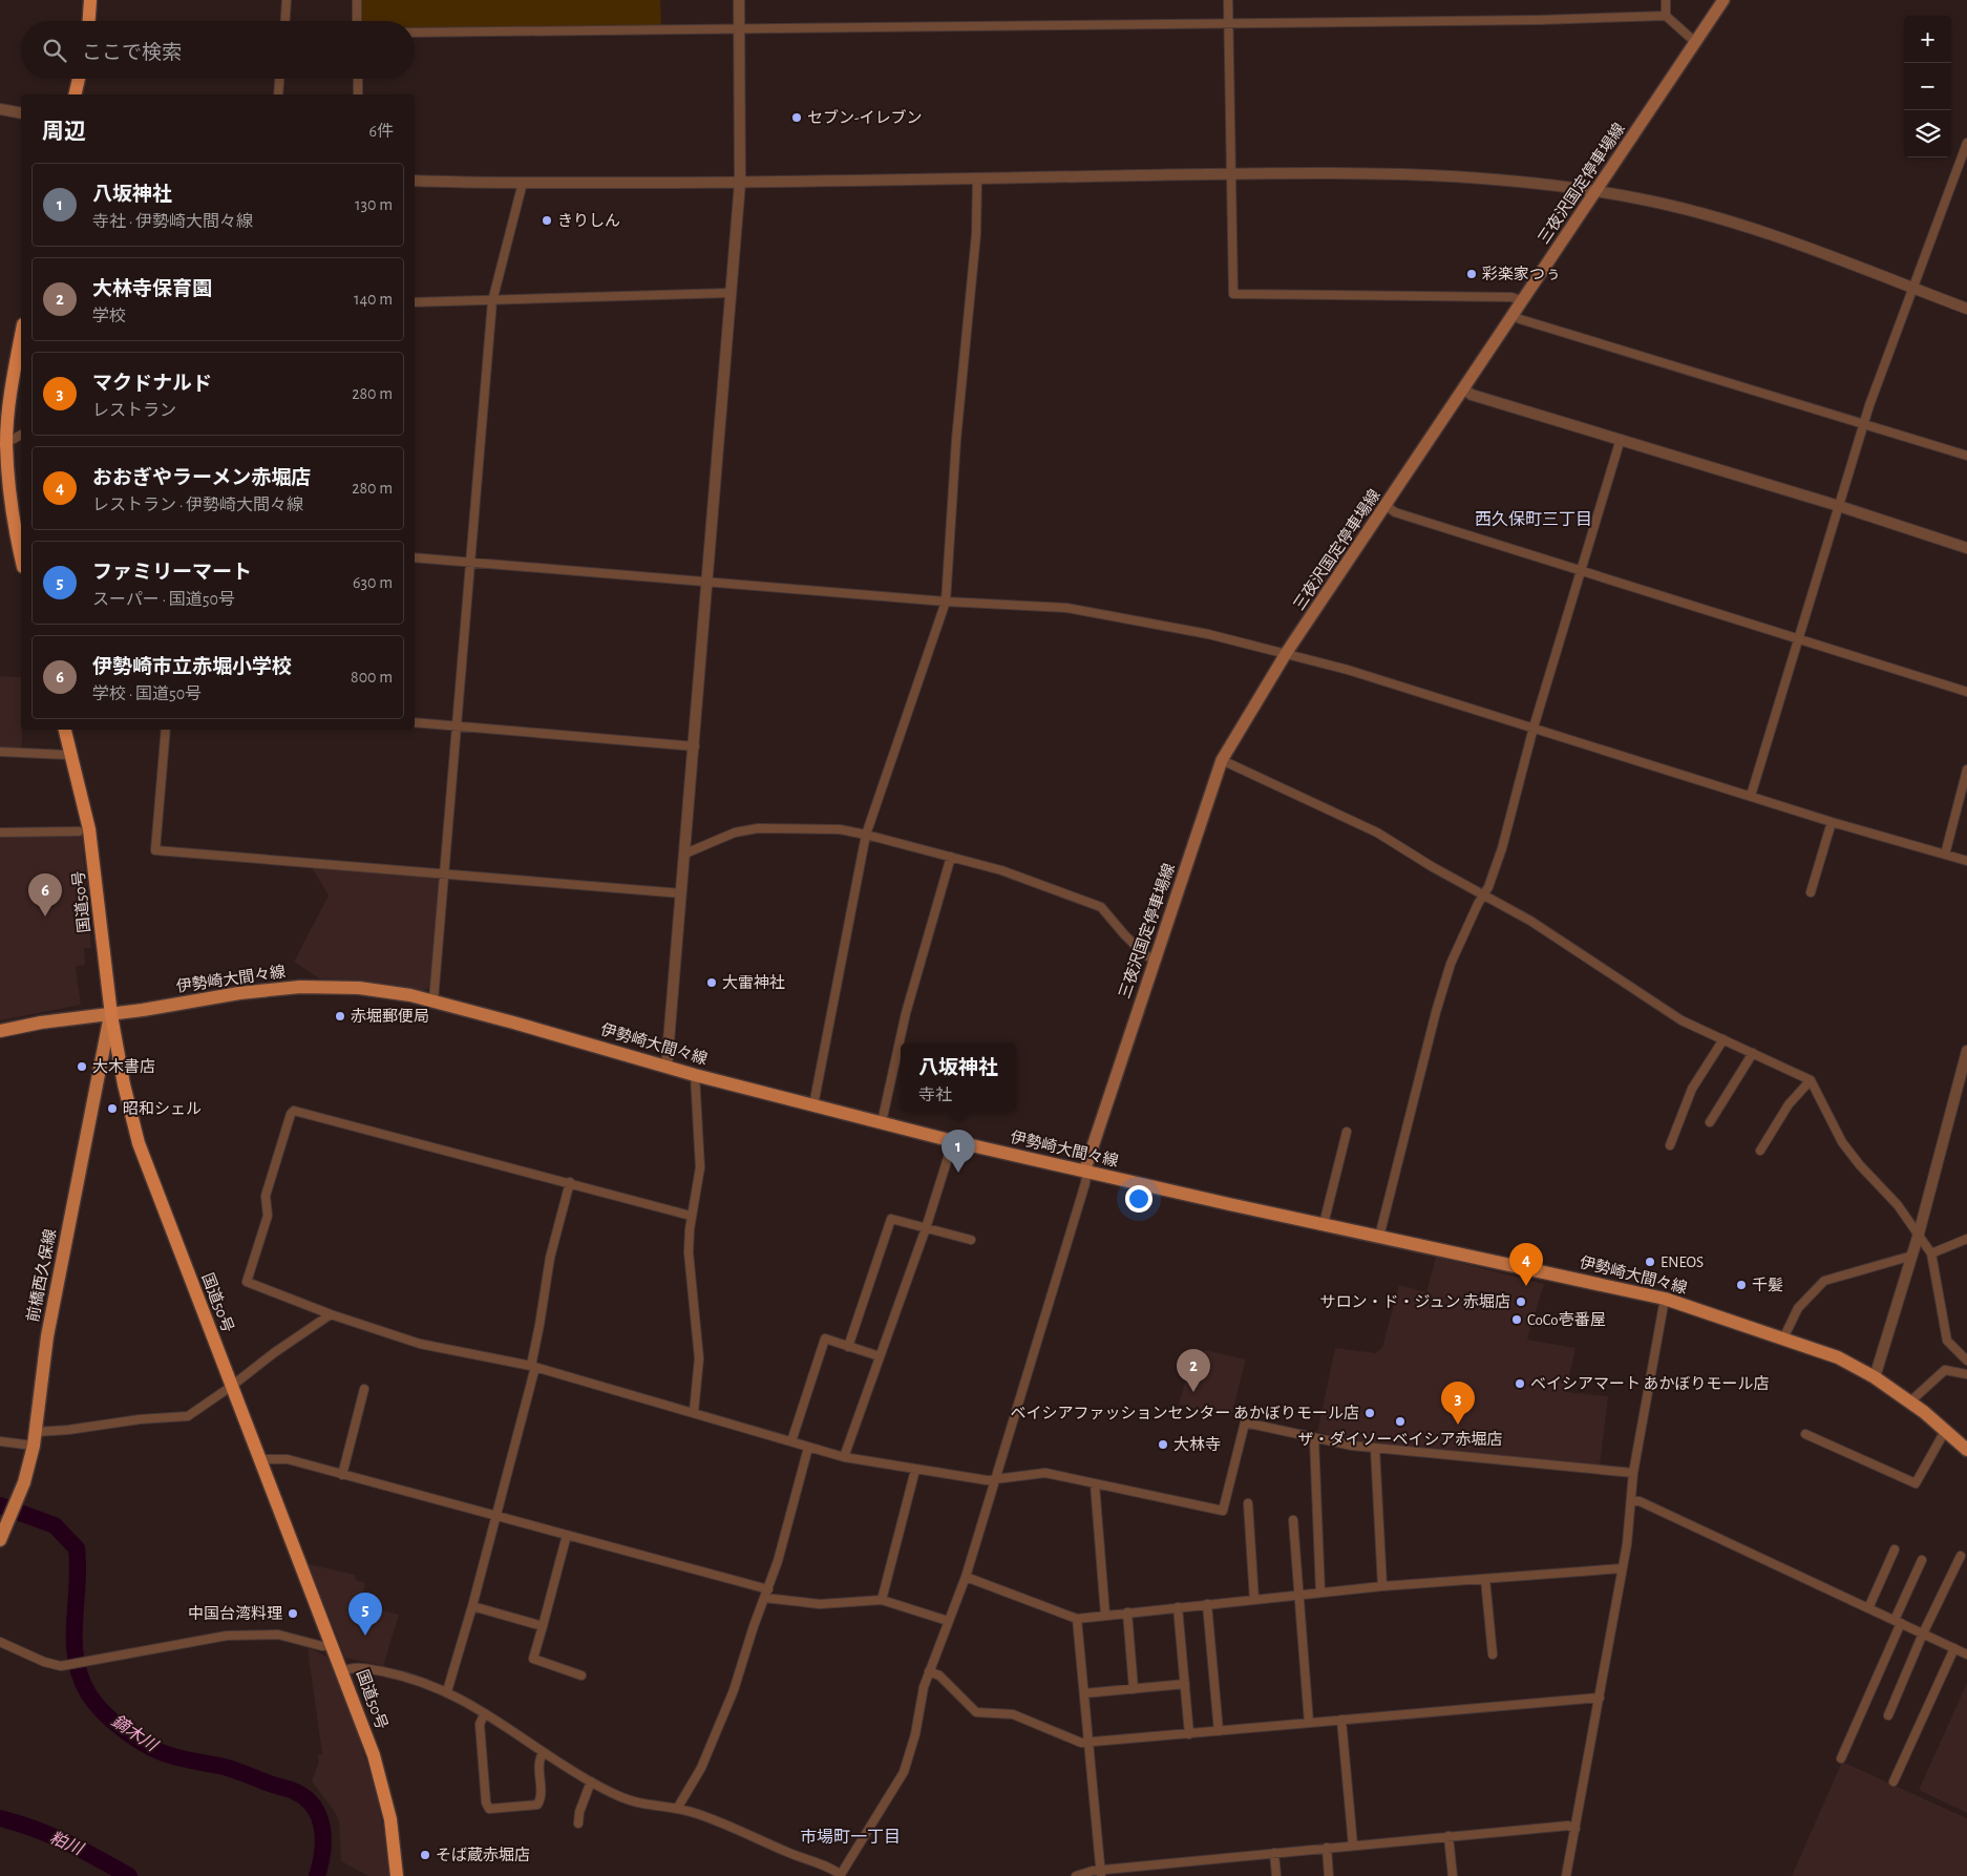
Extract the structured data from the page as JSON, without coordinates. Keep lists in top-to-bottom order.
{
  "streets": {
    "highway": ["国道50号"],
    "main road": ["三夜沢国定停車場線", "伊勢崎大間々線", "前橋西久保線"]
  },
  "crossings": [
    ["三夜沢国定停車場線", "伊勢崎大間々線"],
    ["国道50号", "伊勢崎大間々線"],
    ["国道50号", "前橋西久保線"],
    ["伊勢崎大間々線", "前橋西久保線"]
  ],
  "districts": ["西久保町三丁目", "市場町一丁目"],
  "water": ["鏑木川", "粕川"],
  "places": [
    "セブン-イレブン",
    "きりしん",
    "彩楽家つぅ",
    "大雷神社",
    "赤堀郵便局",
    "大木書店",
    "昭和シェル",
    "ENEOS",
    "千髪",
    "サロン・ド・ジュン 赤堀店",
    "CoCo壱番屋",
    "ベイシアマート あかぼりモール店",
    "ベイシアファッションセンター あかぼりモール店",
    "ザ・ダイソーベイシア赤堀店",
    "大林寺",
    "中国台湾料理",
    "そば蔵赤堀店"
  ],
  "page": {
    "map_buttons": ["+", "−"],
    "search": "ここで検索",
    "heading": ["周辺", "6件"],
    "list": [
      {
        "mark": "1",
        "name": "八坂神社",
        "note": "寺社 · 伊勢崎大間々線",
        "value": "130 m"
      },
      {
        "mark": "2",
        "name": "大林寺保育園",
        "note": "学校",
        "value": "140 m"
      },
      {
        "mark": "3",
        "name": "マクドナルド",
        "note": "レストラン",
        "value": "280 m"
      },
      {
        "mark": "4",
        "name": "おおぎやラーメン赤堀店",
        "note": "レストラン · 伊勢崎大間々線",
        "value": "280 m"
      },
      {
        "mark": "5",
        "name": "ファミリーマート",
        "note": "スーパー · 国道50号",
        "value": "630 m"
      },
      {
        "mark": "6",
        "name": "伊勢崎市立赤堀小学校",
        "note": "学校 · 国道50号",
        "value": "800 m"
      }
    ],
    "pins": [
      "6",
      "1",
      "4",
      "2",
      "3",
      "5"
    ],
    "popup": ["八坂神社", "寺社"]
  }
}
